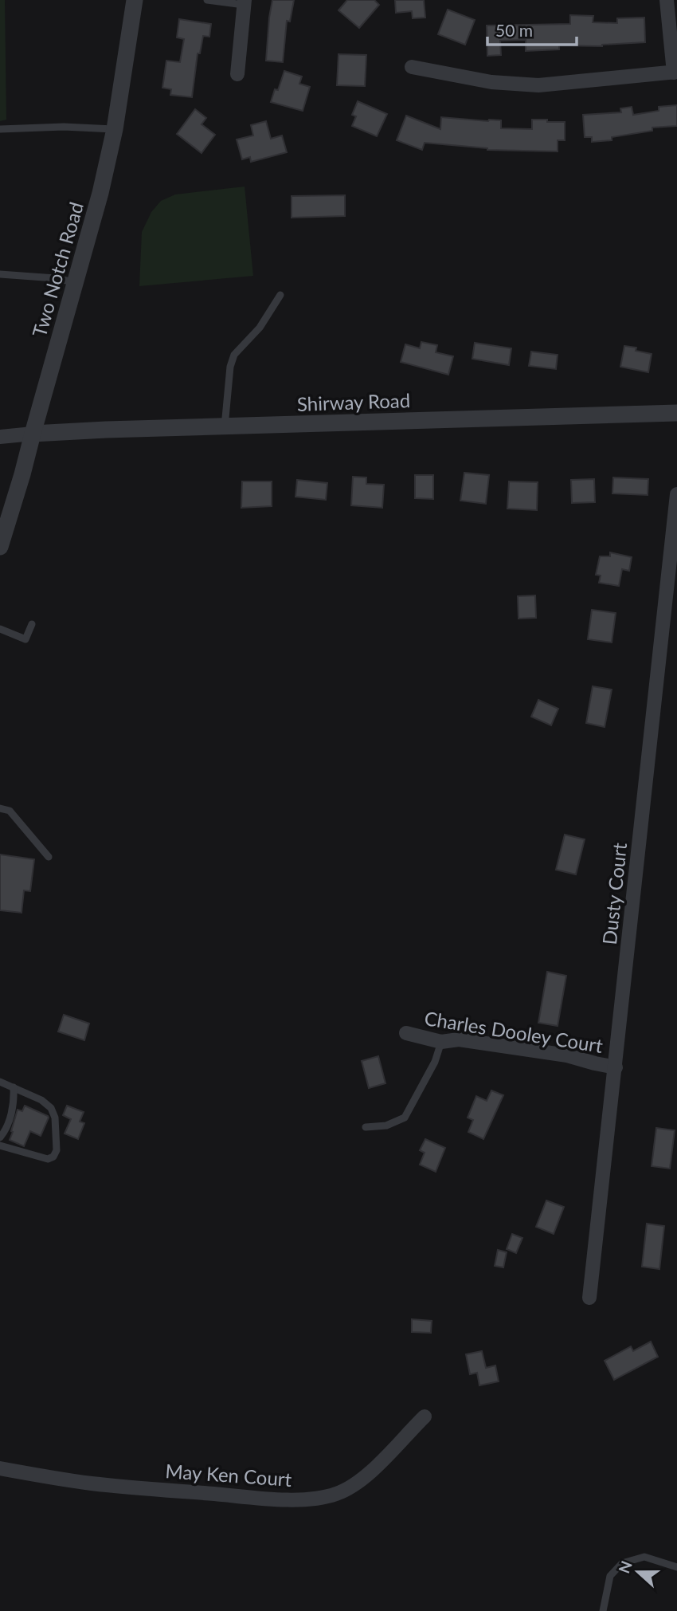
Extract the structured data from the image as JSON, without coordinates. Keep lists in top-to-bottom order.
{
  "streets": {
    "street": [
      "Two Notch Road",
      "Shirway Road",
      "Dusty Court",
      "Charles Dooley Court",
      "May Ken Court"
    ]
  },
  "crossings": [
    ["Two Notch Road", "Shirway Road"],
    ["Dusty Court", "Charles Dooley Court"]
  ],
  "scale_bar": "50 m",
  "north": "left"
}
